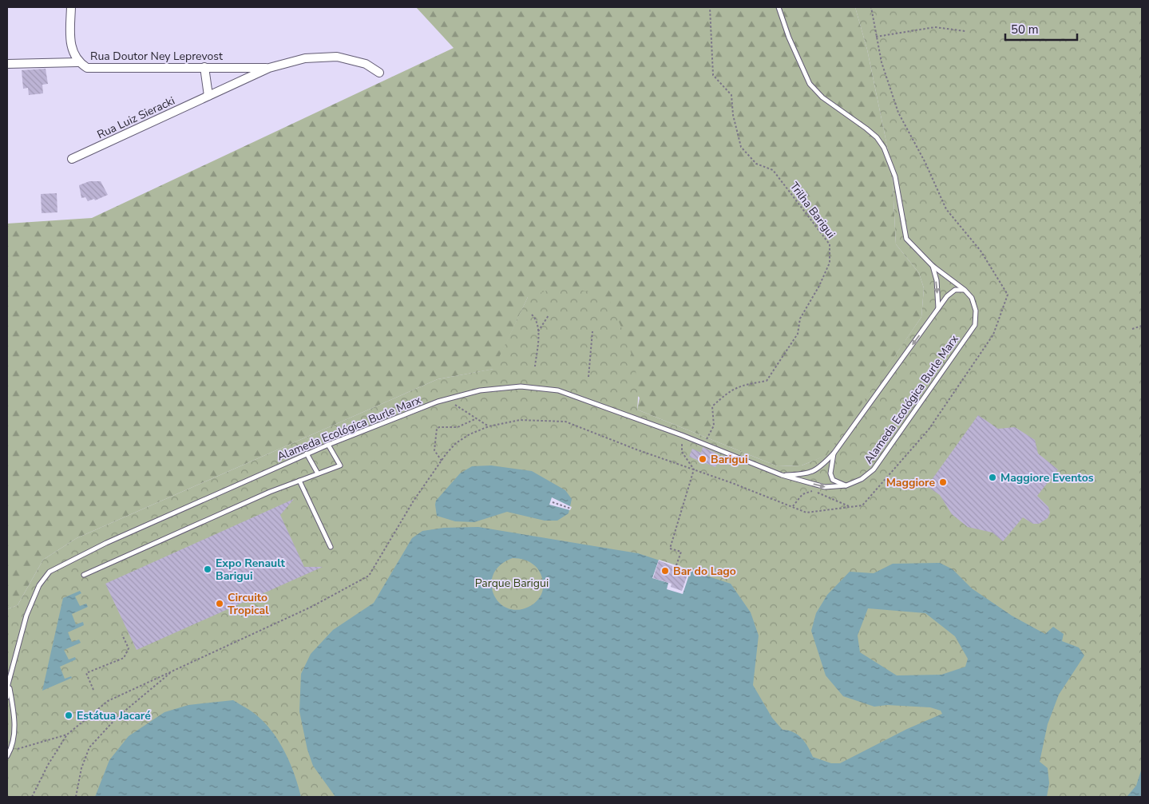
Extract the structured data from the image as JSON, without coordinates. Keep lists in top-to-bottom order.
{
  "streets": {
    "street": ["Rua Doutor Ney Leprevost", "Rua Luiz Sieracki"],
    "lane": ["Alameda Ecológica Burle Marx"],
    "path": ["Trilha Barigui"]
  },
  "crossings": [
    ["Rua Doutor Ney Leprevost", "Rua Luiz Sieracki"],
    ["Trilha Barigui", "Alameda Ecológica Burle Marx"]
  ],
  "parks": ["Parque Barigui"],
  "places": [
    "Barigui",
    "Maggiore Eventos",
    "Maggiore",
    "Expo Renault Barigui",
    "Bar do Lago",
    "Circuito Tropical",
    "Estátua Jacaré"
  ],
  "scale_bar": "50 m"
}
